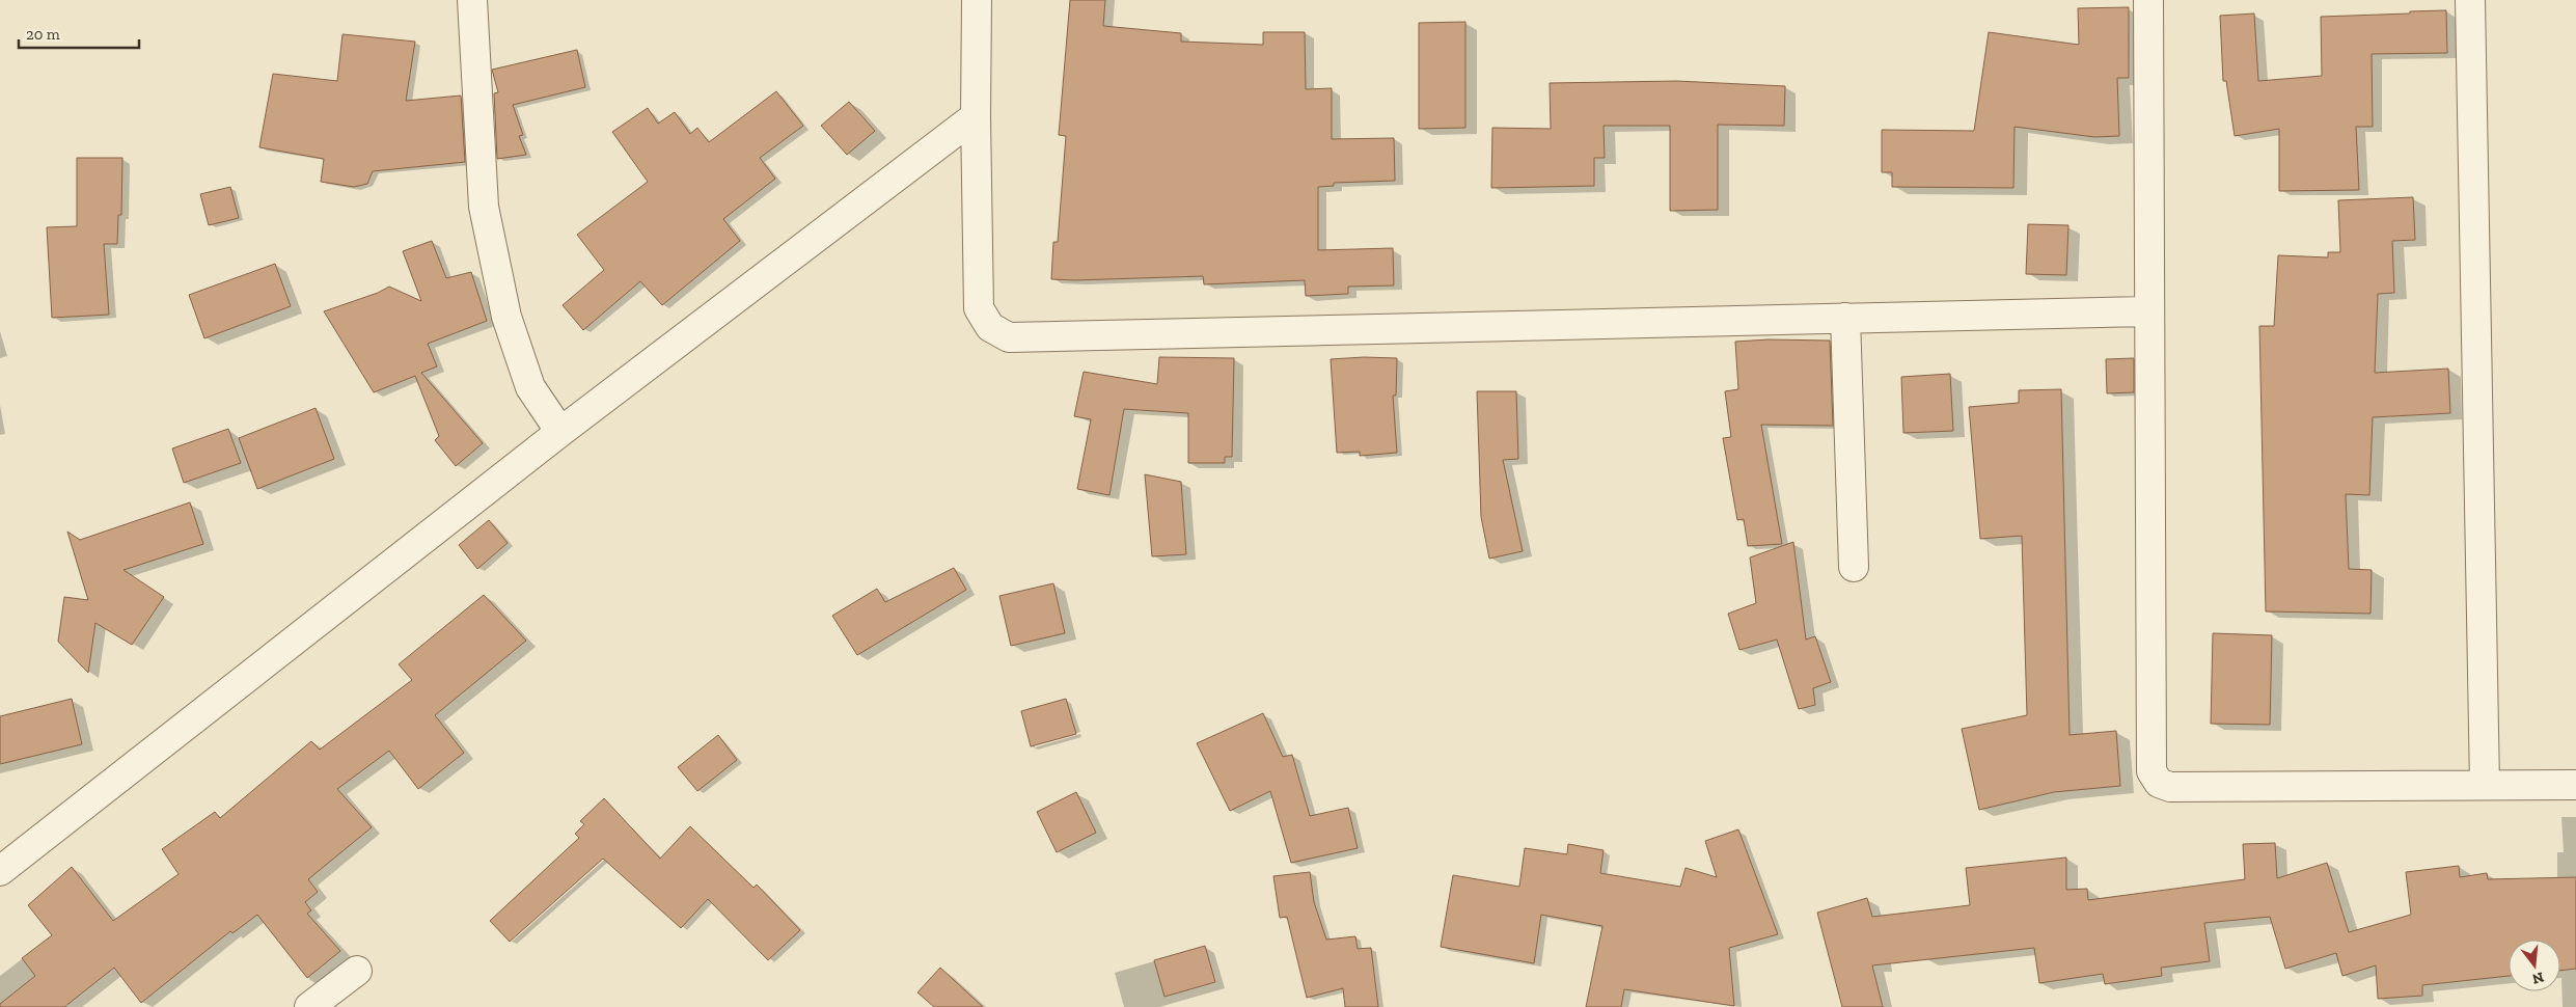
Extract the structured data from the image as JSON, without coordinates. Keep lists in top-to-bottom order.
{
  "scale_bar": "20 m",
  "north": "bottom"
}
